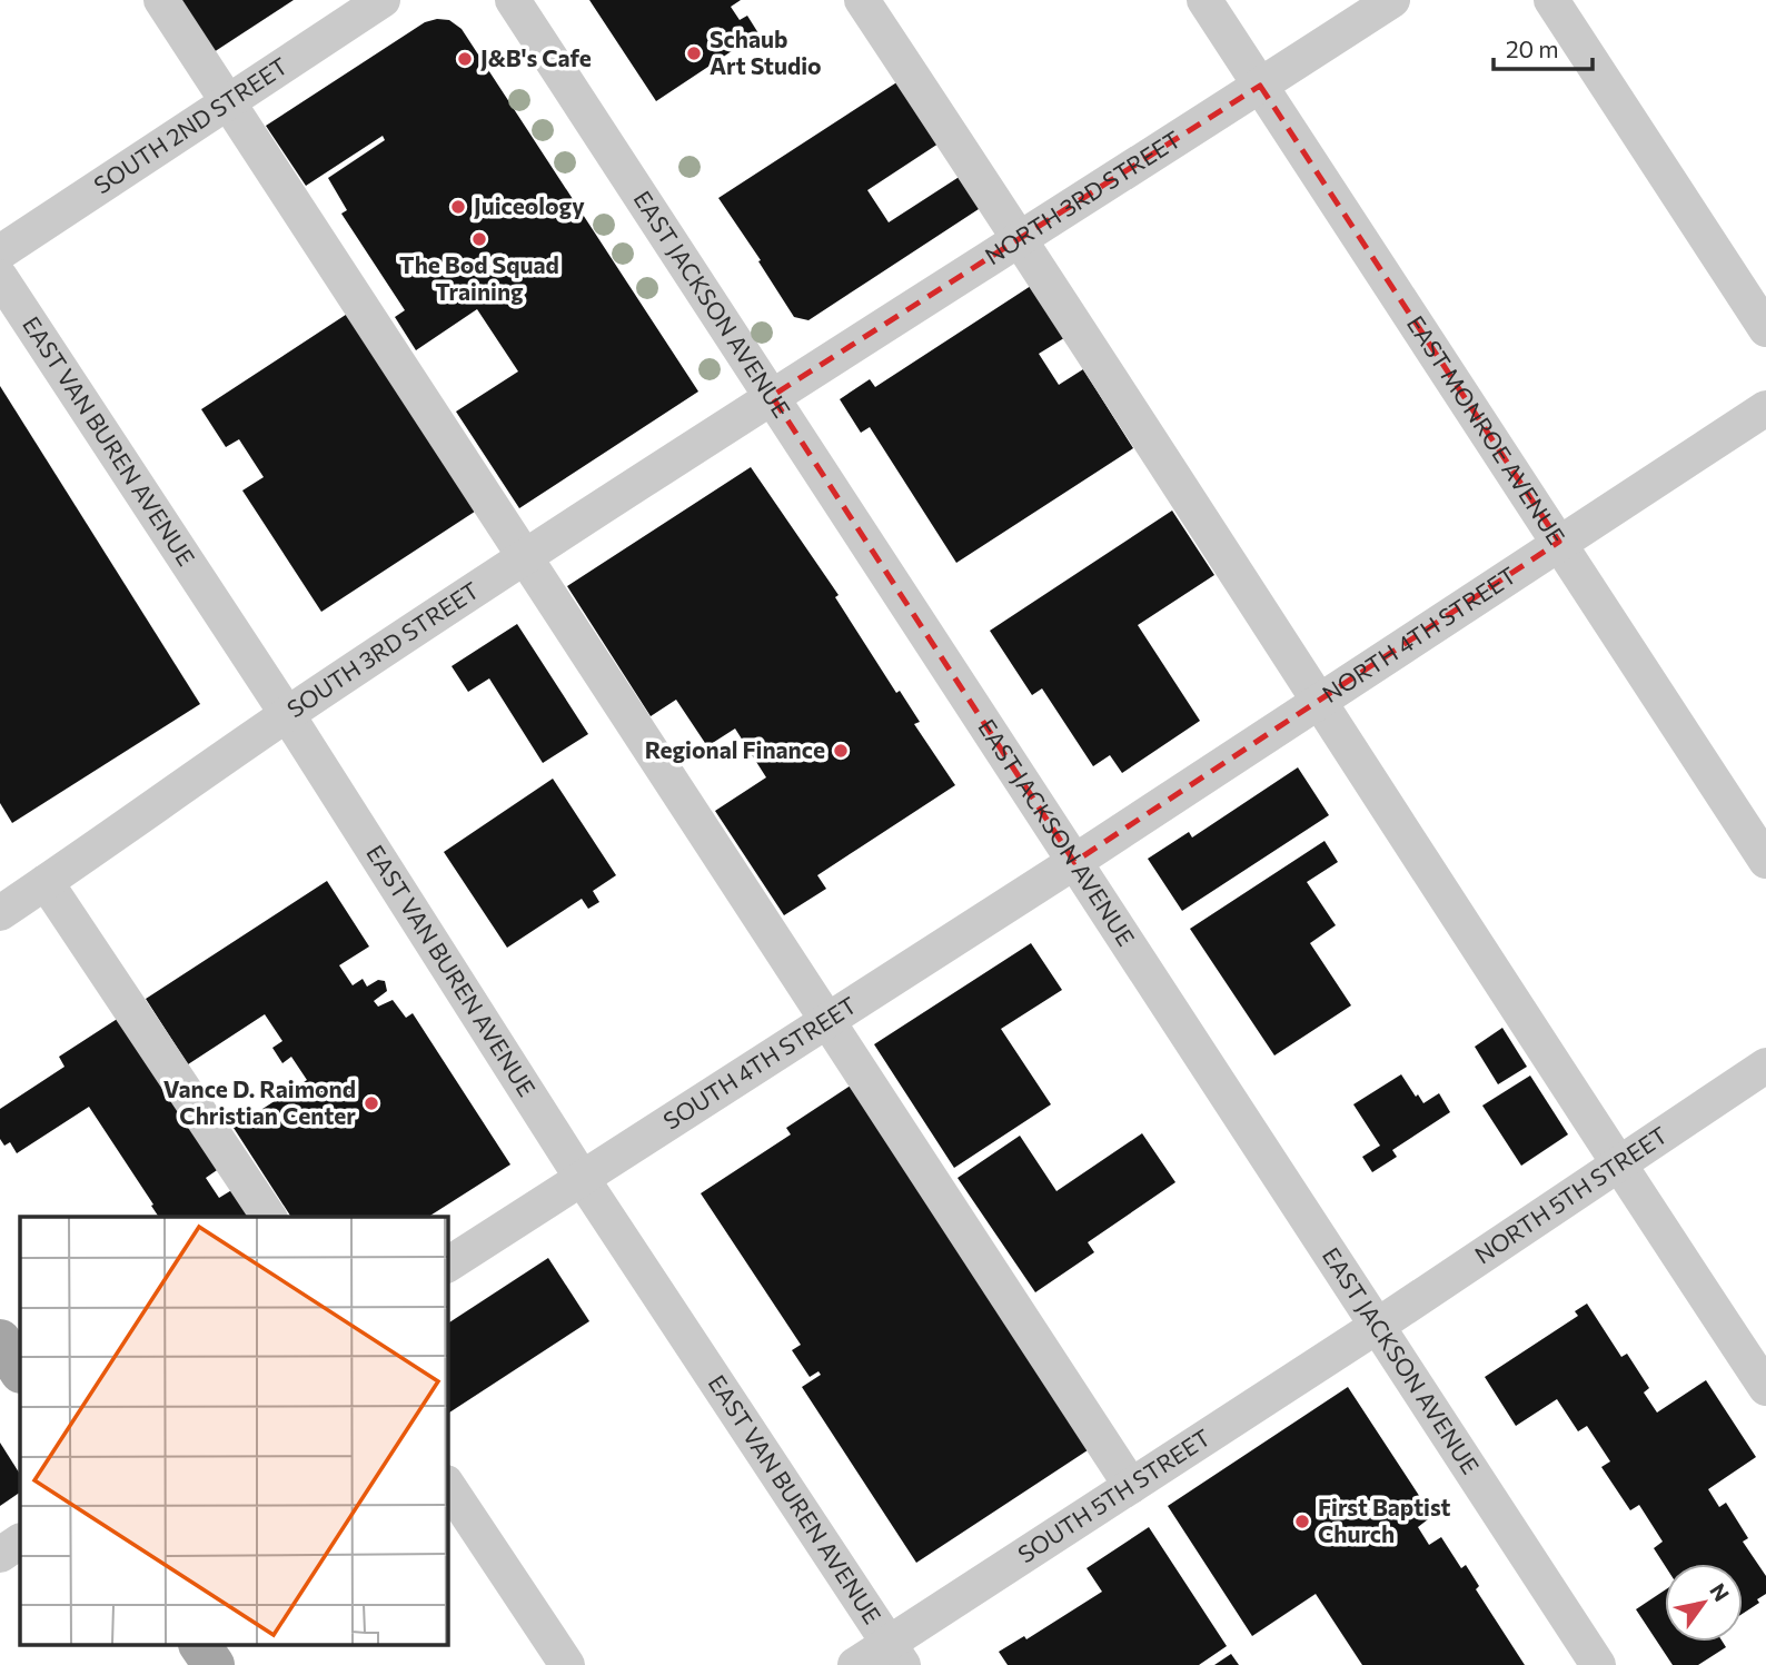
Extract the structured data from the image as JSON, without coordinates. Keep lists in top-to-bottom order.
{
  "streets": {
    "street": [
      "SOUTH 2ND STREET",
      "NORTH 3RD STREET",
      "EAST JACKSON AVENUE",
      "EAST MONROE AVENUE",
      "EAST VAN BUREN AVENUE",
      "NORTH 4TH STREET",
      "SOUTH 3RD STREET",
      "SOUTH 4TH STREET",
      "NORTH 5TH STREET",
      "SOUTH 5TH STREET"
    ]
  },
  "crossings": [
    ["NORTH 3RD STREET", "EAST JACKSON AVENUE"],
    ["NORTH 3RD STREET", "EAST MONROE AVENUE"],
    ["NORTH 3RD STREET", "SOUTH 3RD STREET"],
    ["EAST JACKSON AVENUE", "NORTH 4TH STREET"],
    ["EAST JACKSON AVENUE", "SOUTH 3RD STREET"],
    ["EAST JACKSON AVENUE", "SOUTH 4TH STREET"],
    ["EAST JACKSON AVENUE", "NORTH 5TH STREET"],
    ["EAST JACKSON AVENUE", "SOUTH 5TH STREET"],
    ["EAST MONROE AVENUE", "NORTH 4TH STREET"],
    ["EAST VAN BUREN AVENUE", "SOUTH 3RD STREET"],
    ["EAST VAN BUREN AVENUE", "SOUTH 4TH STREET"],
    ["EAST VAN BUREN AVENUE", "SOUTH 5TH STREET"],
    ["NORTH 4TH STREET", "SOUTH 4TH STREET"],
    ["NORTH 5TH STREET", "SOUTH 5TH STREET"]
  ],
  "places": [
    "Schaub Art Studio",
    "J&B's Cafe",
    "Juiceology",
    "The Bod Squad Training",
    "Regional Finance",
    "Vance D. Raimond Christian Center",
    "First Baptist Church"
  ],
  "scale_bar": "20 m",
  "north": "top right"
}
